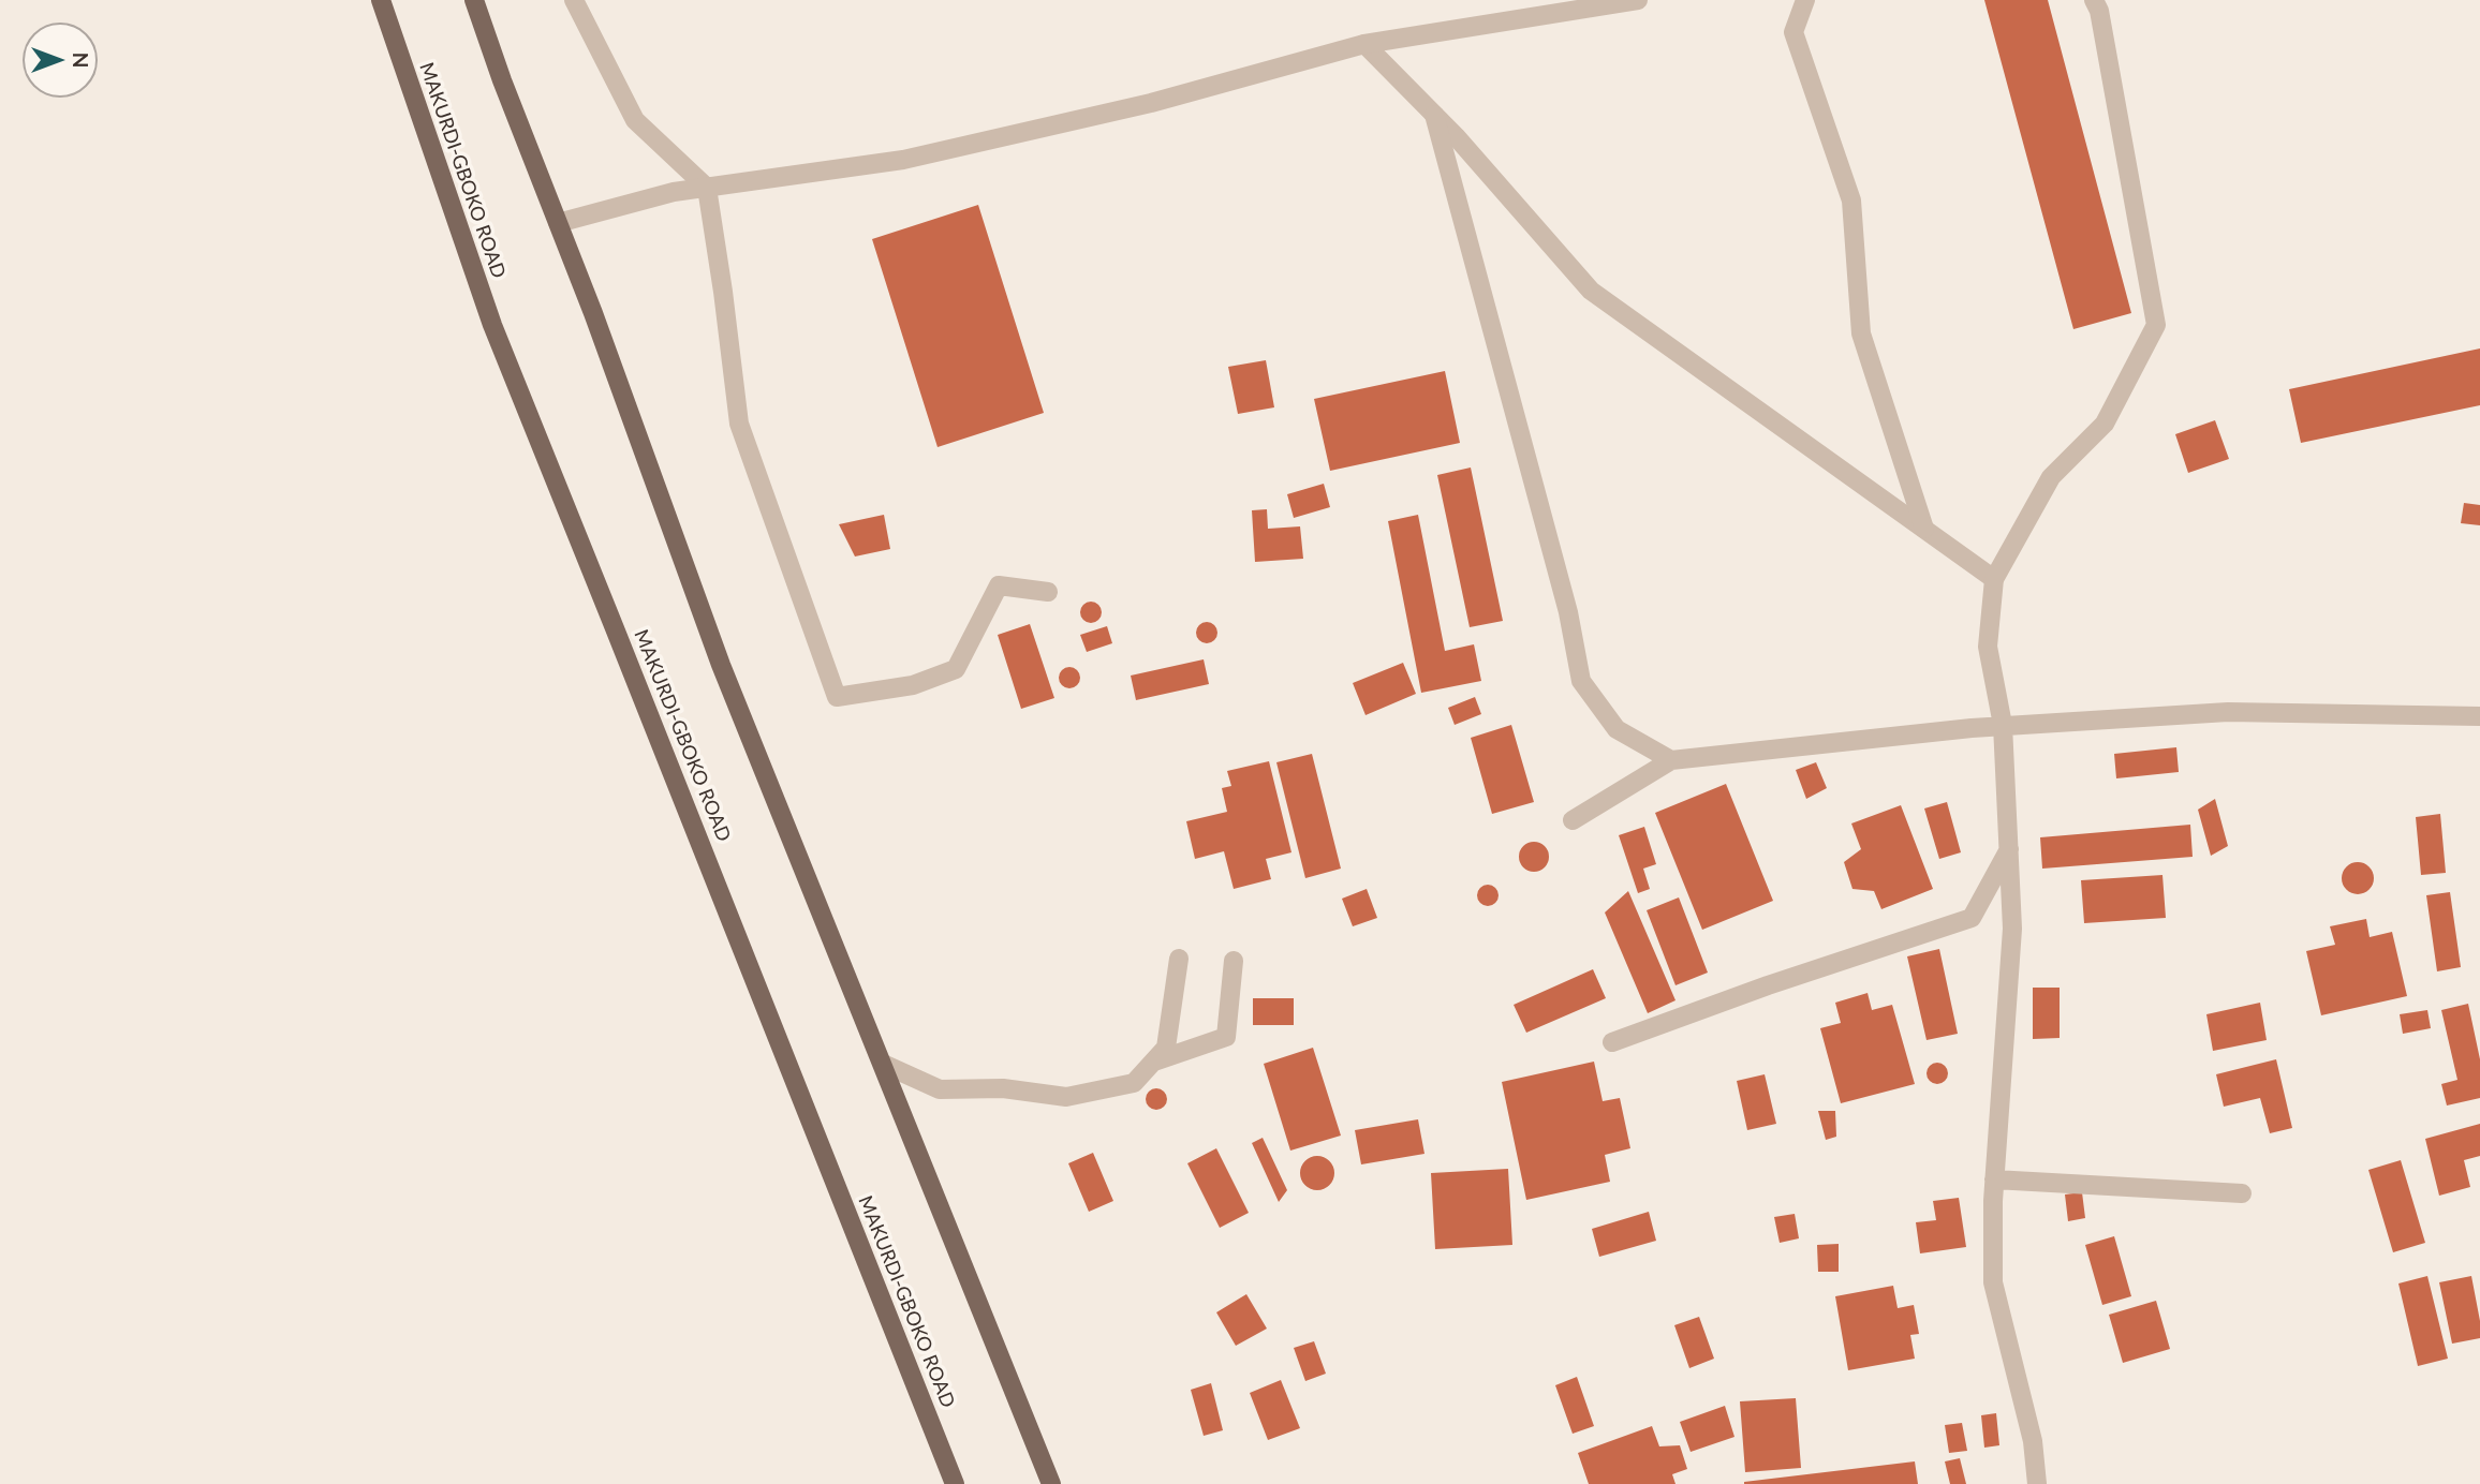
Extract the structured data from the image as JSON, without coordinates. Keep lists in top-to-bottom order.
{
  "streets": {
    "main road": ["MAKURDI-GBOKO ROAD"]
  },
  "north": "right"
}
